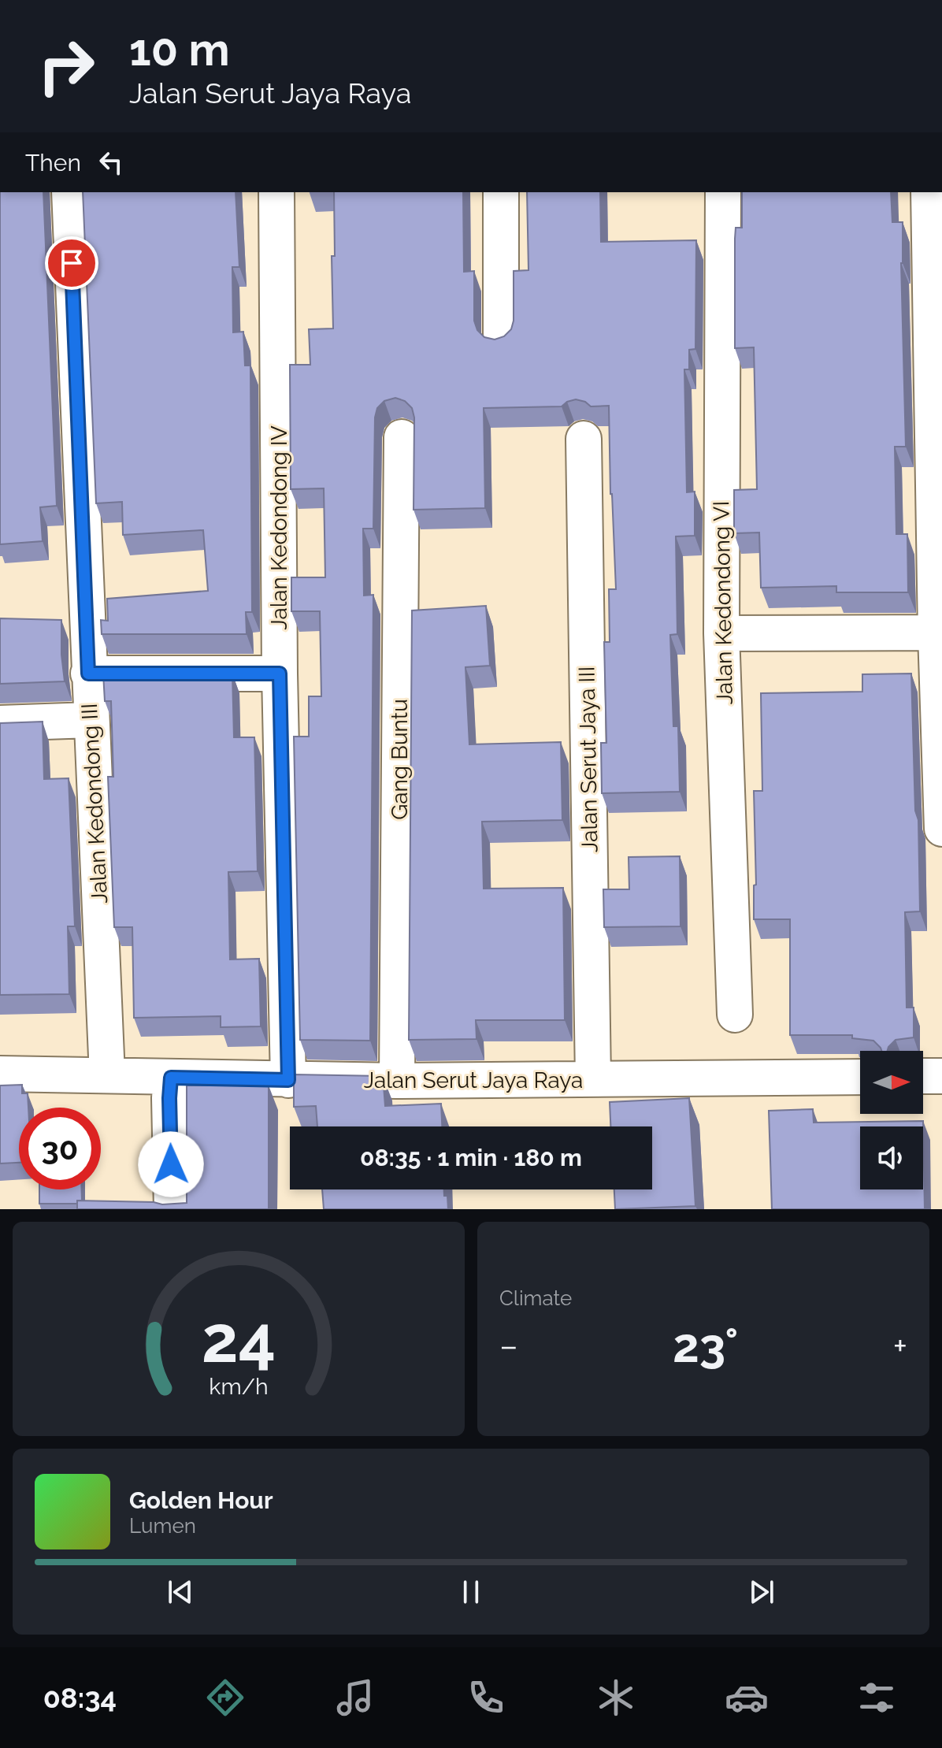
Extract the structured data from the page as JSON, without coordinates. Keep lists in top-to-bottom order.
{
  "streets": {
    "street": [
      "Jalan Kedondong IV",
      "Jalan Kedondong VI",
      "Gang Buntu",
      "Jalan Serut Jaya III",
      "Jalan Kedondong III",
      "Jalan Serut Jaya Raya"
    ]
  },
  "crossings": [
    ["Jalan Kedondong IV", "Jalan Serut Jaya Raya"],
    ["Gang Buntu", "Jalan Serut Jaya Raya"],
    ["Jalan Serut Jaya III", "Jalan Serut Jaya Raya"],
    ["Jalan Kedondong III", "Jalan Serut Jaya Raya"]
  ],
  "north": "right",
  "page": {
    "turn": ["10 m", "Jalan Serut Jaya Raya"],
    "then": "Then",
    "limit": "30",
    "trip": "08:35 · 1 min · 180 m",
    "tile": "Climate",
    "heat": ["−", "23°", "+"],
    "song": ["Golden Hour", "Lumen"],
    "tabs": "08:34",
    "gauge": ["24", "km/h"]
  }
}
